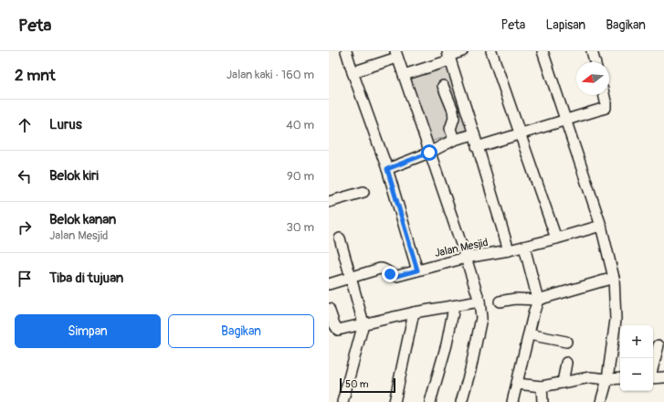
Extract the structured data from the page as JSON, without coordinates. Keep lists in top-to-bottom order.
{
  "streets": {
    "street": ["Jalan Mesjid"]
  },
  "scale_bar": "50 m",
  "north": "left",
  "page": {
    "header": "Peta",
    "nav": ["Peta", "Lapisan", "Bagikan"],
    "heading": ["2 mnt", "Jalan kaki · 160 m"],
    "list": [
      ["Lurus", "40 m"],
      ["Belok kiri", "90 m"],
      ["Belok kanan", "Jalan Mesjid", "30 m"],
      "Tiba di tujuan"
    ],
    "buttons": ["Simpan", "Bagikan"],
    "map_buttons": ["+", "−"],
    "scale": "50 m"
  }
}
